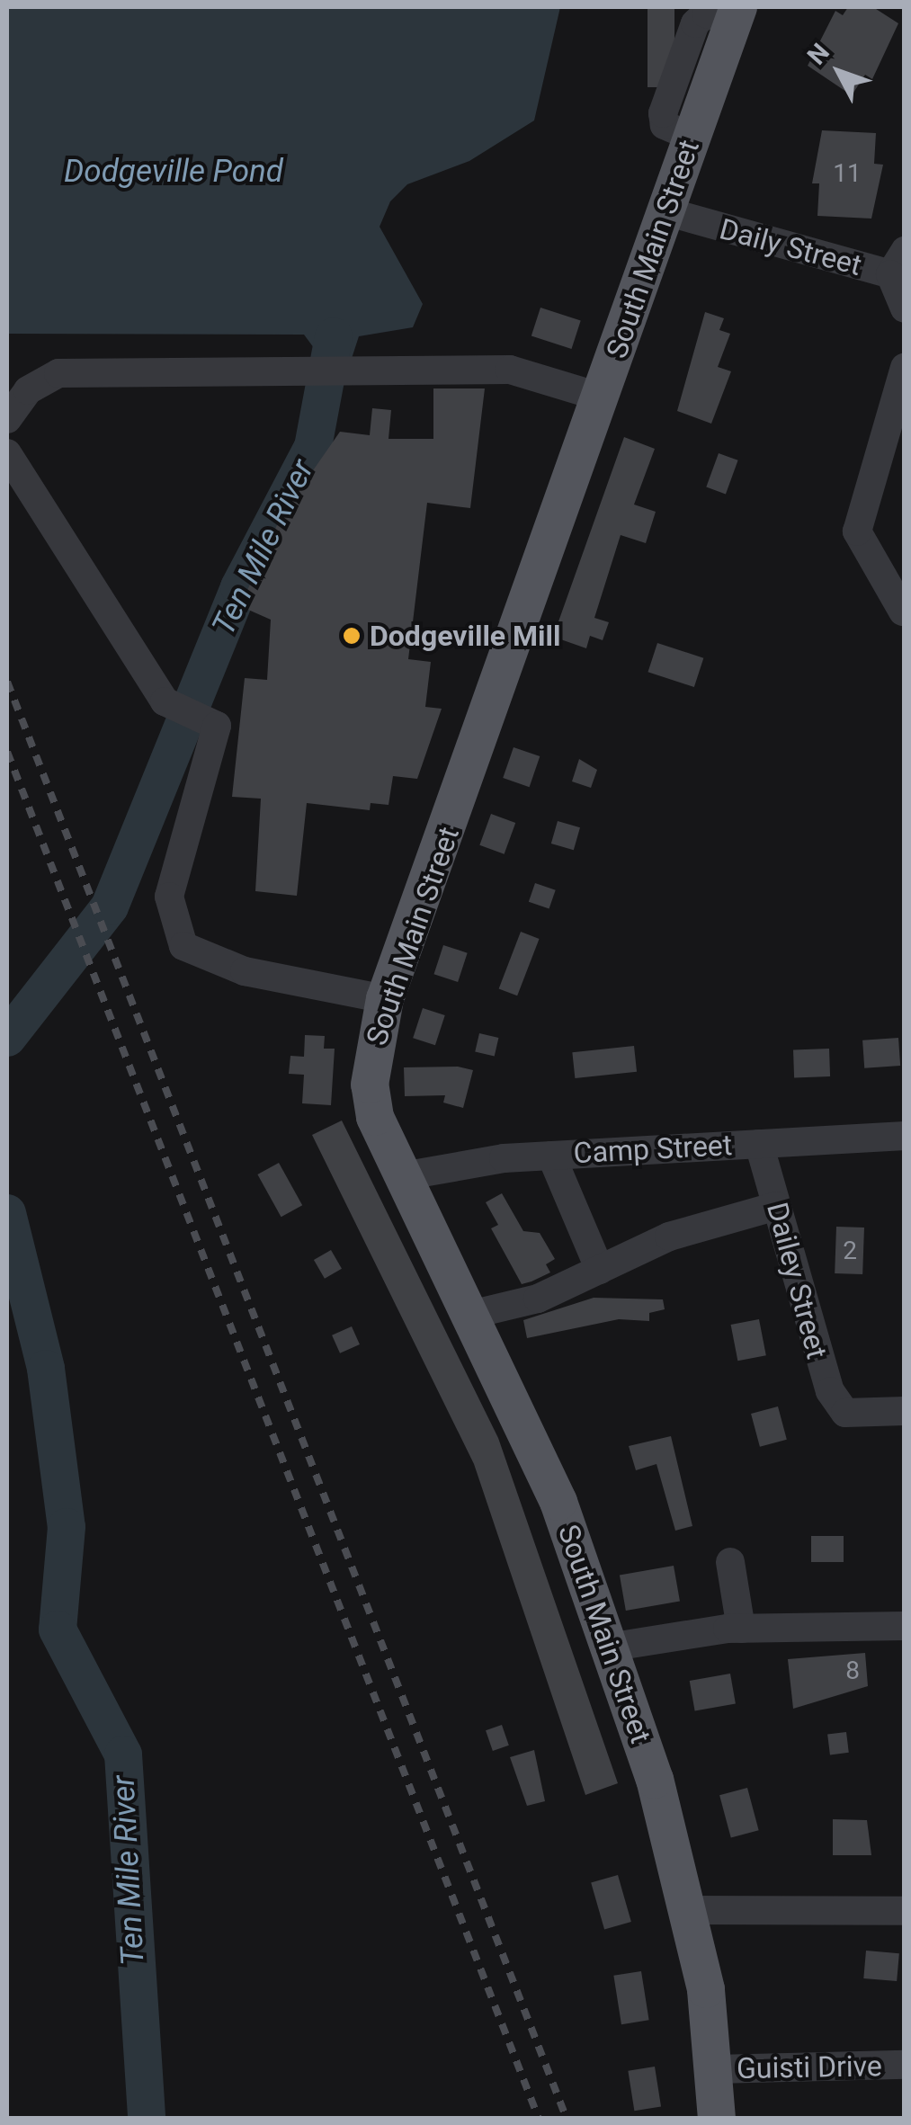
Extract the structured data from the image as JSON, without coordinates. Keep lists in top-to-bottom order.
{
  "streets": {
    "main road": ["South Main Street"],
    "street": [
      "Daily Street",
      "Camp Street",
      "Dailey Street",
      "Guisti Drive"
    ]
  },
  "crossings": [
    ["Daily Street", "South Main Street"],
    ["South Main Street", "Camp Street"],
    ["South Main Street", "Guisti Drive"],
    ["Camp Street", "Dailey Street"]
  ],
  "water": ["Dodgeville Pond", "Ten Mile River"],
  "places": ["Dodgeville Mill"],
  "house_numbers": ["11", "2", "8"],
  "north": "top left"
}
